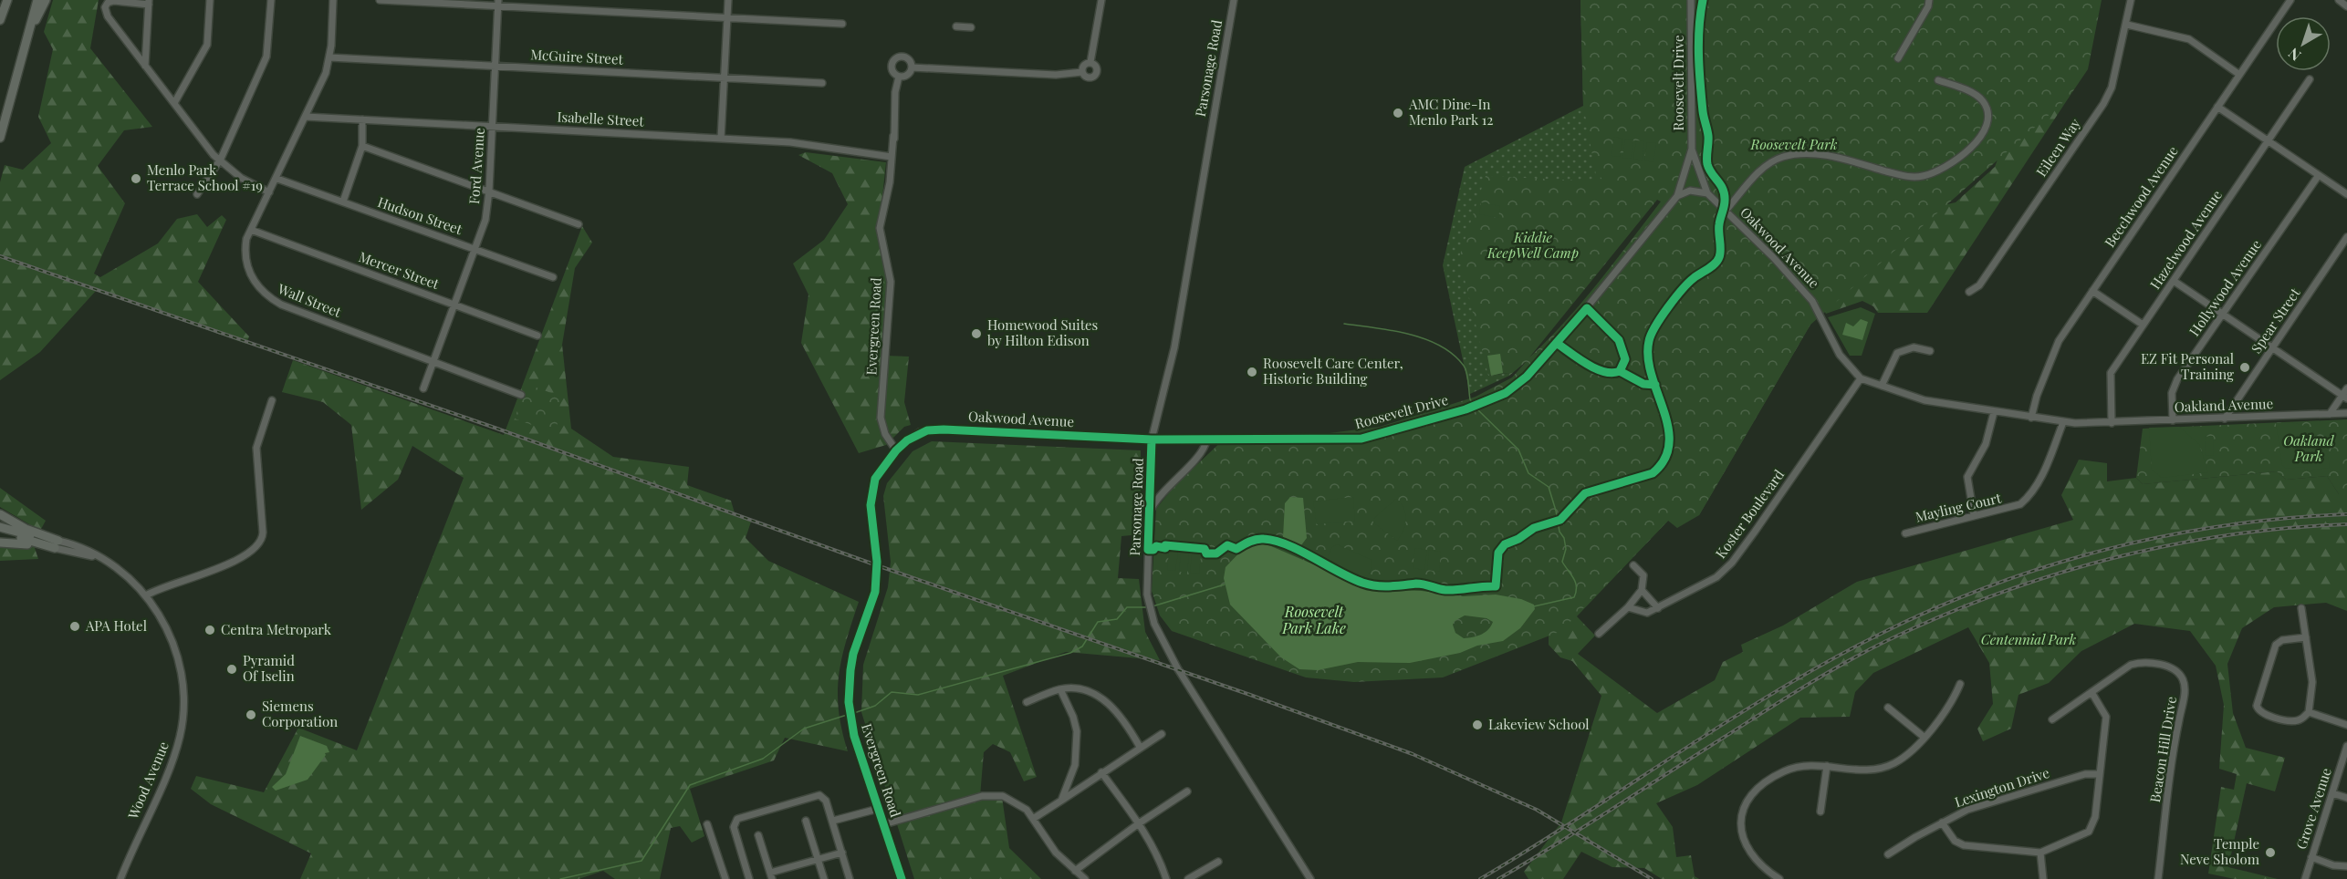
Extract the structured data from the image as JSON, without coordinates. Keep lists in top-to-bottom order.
{
  "streets": {
    "street": [
      "McGuire Street",
      "Parsonage Road",
      "Roosevelt Drive",
      "Isabelle Street",
      "Eileen Way",
      "Ford Avenue",
      "Beechwood Avenue",
      "Hudson Street",
      "Hazelwood Avenue",
      "Oakwood Avenue",
      "Mercer Street",
      "Hollywood Avenue",
      "Wall Street",
      "Spear Street",
      "Evergreen Road",
      "Oakland Avenue",
      "Mayling Court",
      "Koster Boulevard",
      "Beacon Hill Drive",
      "Wood Avenue",
      "Lexington Drive",
      "Grove Avenue"
    ]
  },
  "crossings": [
    ["McGuire Street", "Ford Avenue"],
    ["McGuire Street", "Wall Street"],
    ["Parsonage Road", "Roosevelt Drive"],
    ["Parsonage Road", "Oakwood Avenue"],
    ["Roosevelt Drive", "Oakwood Avenue"],
    ["Isabelle Street", "Ford Avenue"],
    ["Isabelle Street", "Wall Street"],
    ["Isabelle Street", "Evergreen Road"],
    ["Ford Avenue", "Hudson Street"],
    ["Ford Avenue", "Mercer Street"],
    ["Ford Avenue", "Wall Street"],
    ["Beechwood Avenue", "Oakwood Avenue"],
    ["Hudson Street", "Wall Street"],
    ["Hazelwood Avenue", "Oakland Avenue"],
    ["Oakwood Avenue", "Evergreen Road"],
    ["Oakwood Avenue", "Oakland Avenue"],
    ["Oakwood Avenue", "Mayling Court"],
    ["Oakwood Avenue", "Koster Boulevard"],
    ["Mercer Street", "Wall Street"],
    ["Hollywood Avenue", "Oakland Avenue"],
    ["Spear Street", "Oakland Avenue"]
  ],
  "water": ["Roosevelt Park Lake"],
  "parks": [
    "Roosevelt Park",
    "Kiddie KeepWell Camp",
    "Oakland Park",
    "Centennial Park"
  ],
  "places": [
    "AMC Dine-In Menlo Park 12",
    "Menlo Park Terrace School #19",
    "Homewood Suites by Hilton Edison",
    "EZ Fit Personal Training",
    "Roosevelt Care Center, Historic Building",
    "APA Hotel",
    "Centra Metropark",
    "Pyramid Of Iselin",
    "Siemens Corporation",
    "Lakeview School",
    "Temple Neve Sholom"
  ],
  "north": "bottom left"
}
